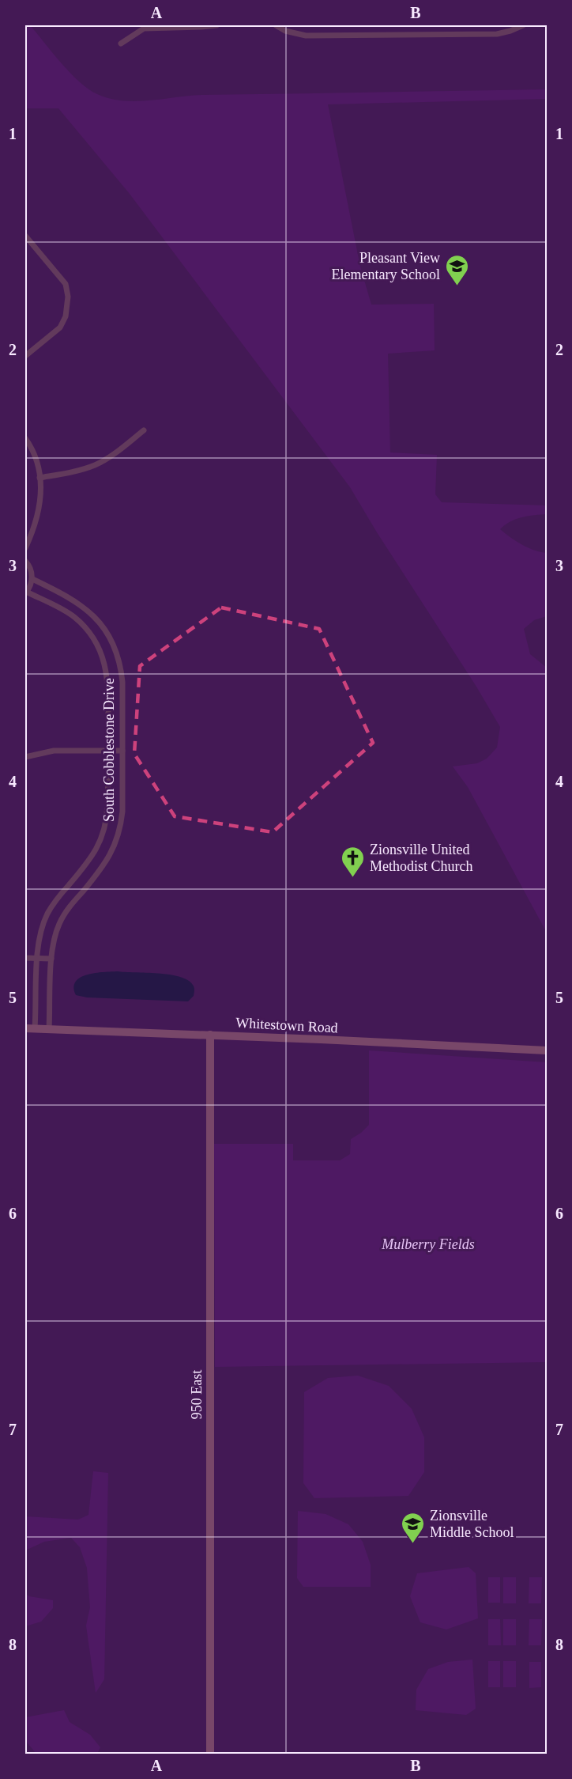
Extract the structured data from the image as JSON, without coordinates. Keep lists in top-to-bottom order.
{
  "streets": {
    "street": ["South Cobblestone Drive", "Whitestown Road", "950 East"]
  },
  "crossings": [
    ["South Cobblestone Drive", "Whitestown Road"],
    ["Whitestown Road", "950 East"]
  ],
  "parks": ["Mulberry Fields"],
  "places": {
    "school or university": ["Pleasant View Elementary School", "Zionsville Middle School"],
    "church": ["Zionsville United Methodist Church"]
  },
  "grid": {
    "columns": ["A", "B"],
    "rows": [
      "1",
      "2",
      "3",
      "4",
      "5",
      "6",
      "7",
      "8"
    ]
  }
}
